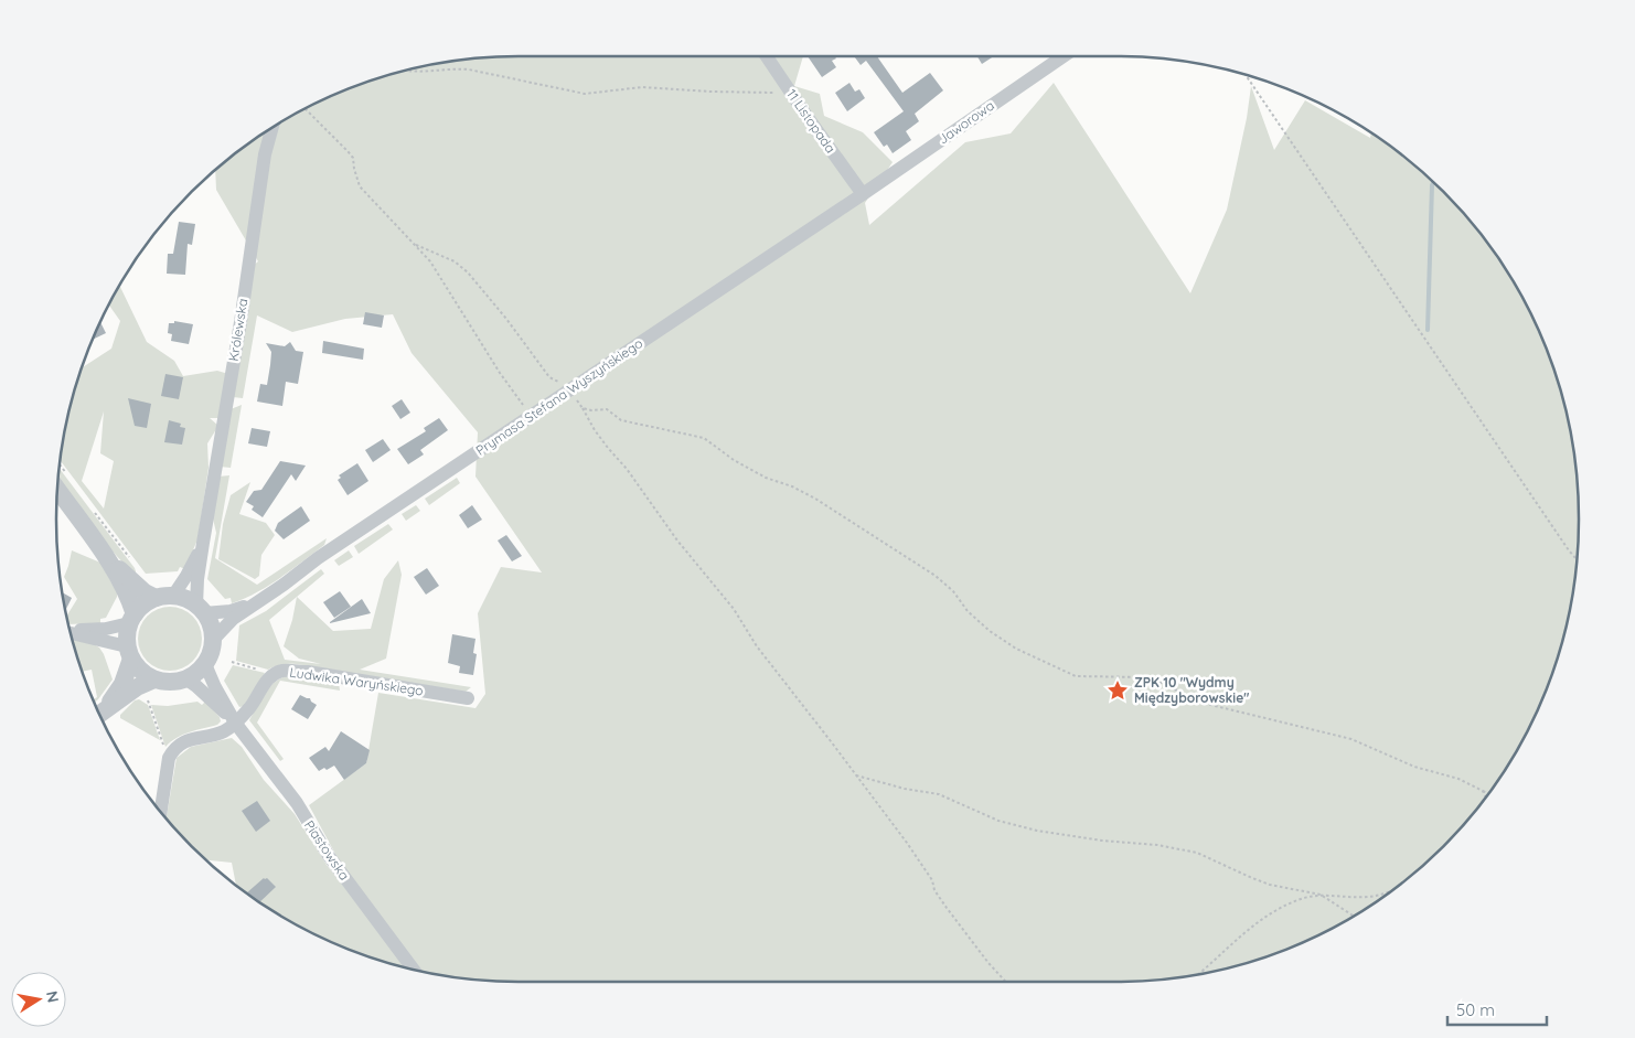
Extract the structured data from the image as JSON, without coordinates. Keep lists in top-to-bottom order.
{
  "streets": {
    "street": [
      "11 Listopada",
      "Jaworowa",
      "Królewska",
      "Prymasa Stefana Wyszyńskiego",
      "Ludwika Waryńskiego",
      "Piastowska"
    ]
  },
  "crossings": [
    ["11 Listopada", "Jaworowa"],
    ["11 Listopada", "Prymasa Stefana Wyszyńskiego"],
    ["Jaworowa", "Prymasa Stefana Wyszyńskiego"],
    ["Królewska", "Prymasa Stefana Wyszyńskiego"],
    ["Królewska", "Piastowska"],
    ["Prymasa Stefana Wyszyńskiego", "Piastowska"],
    ["Ludwika Waryńskiego", "Piastowska"]
  ],
  "places": {
    "place": ["ZPK 10 \"Wydmy Międzyborowskie\""]
  },
  "scale_bar": "50 m",
  "north": "right"
}
